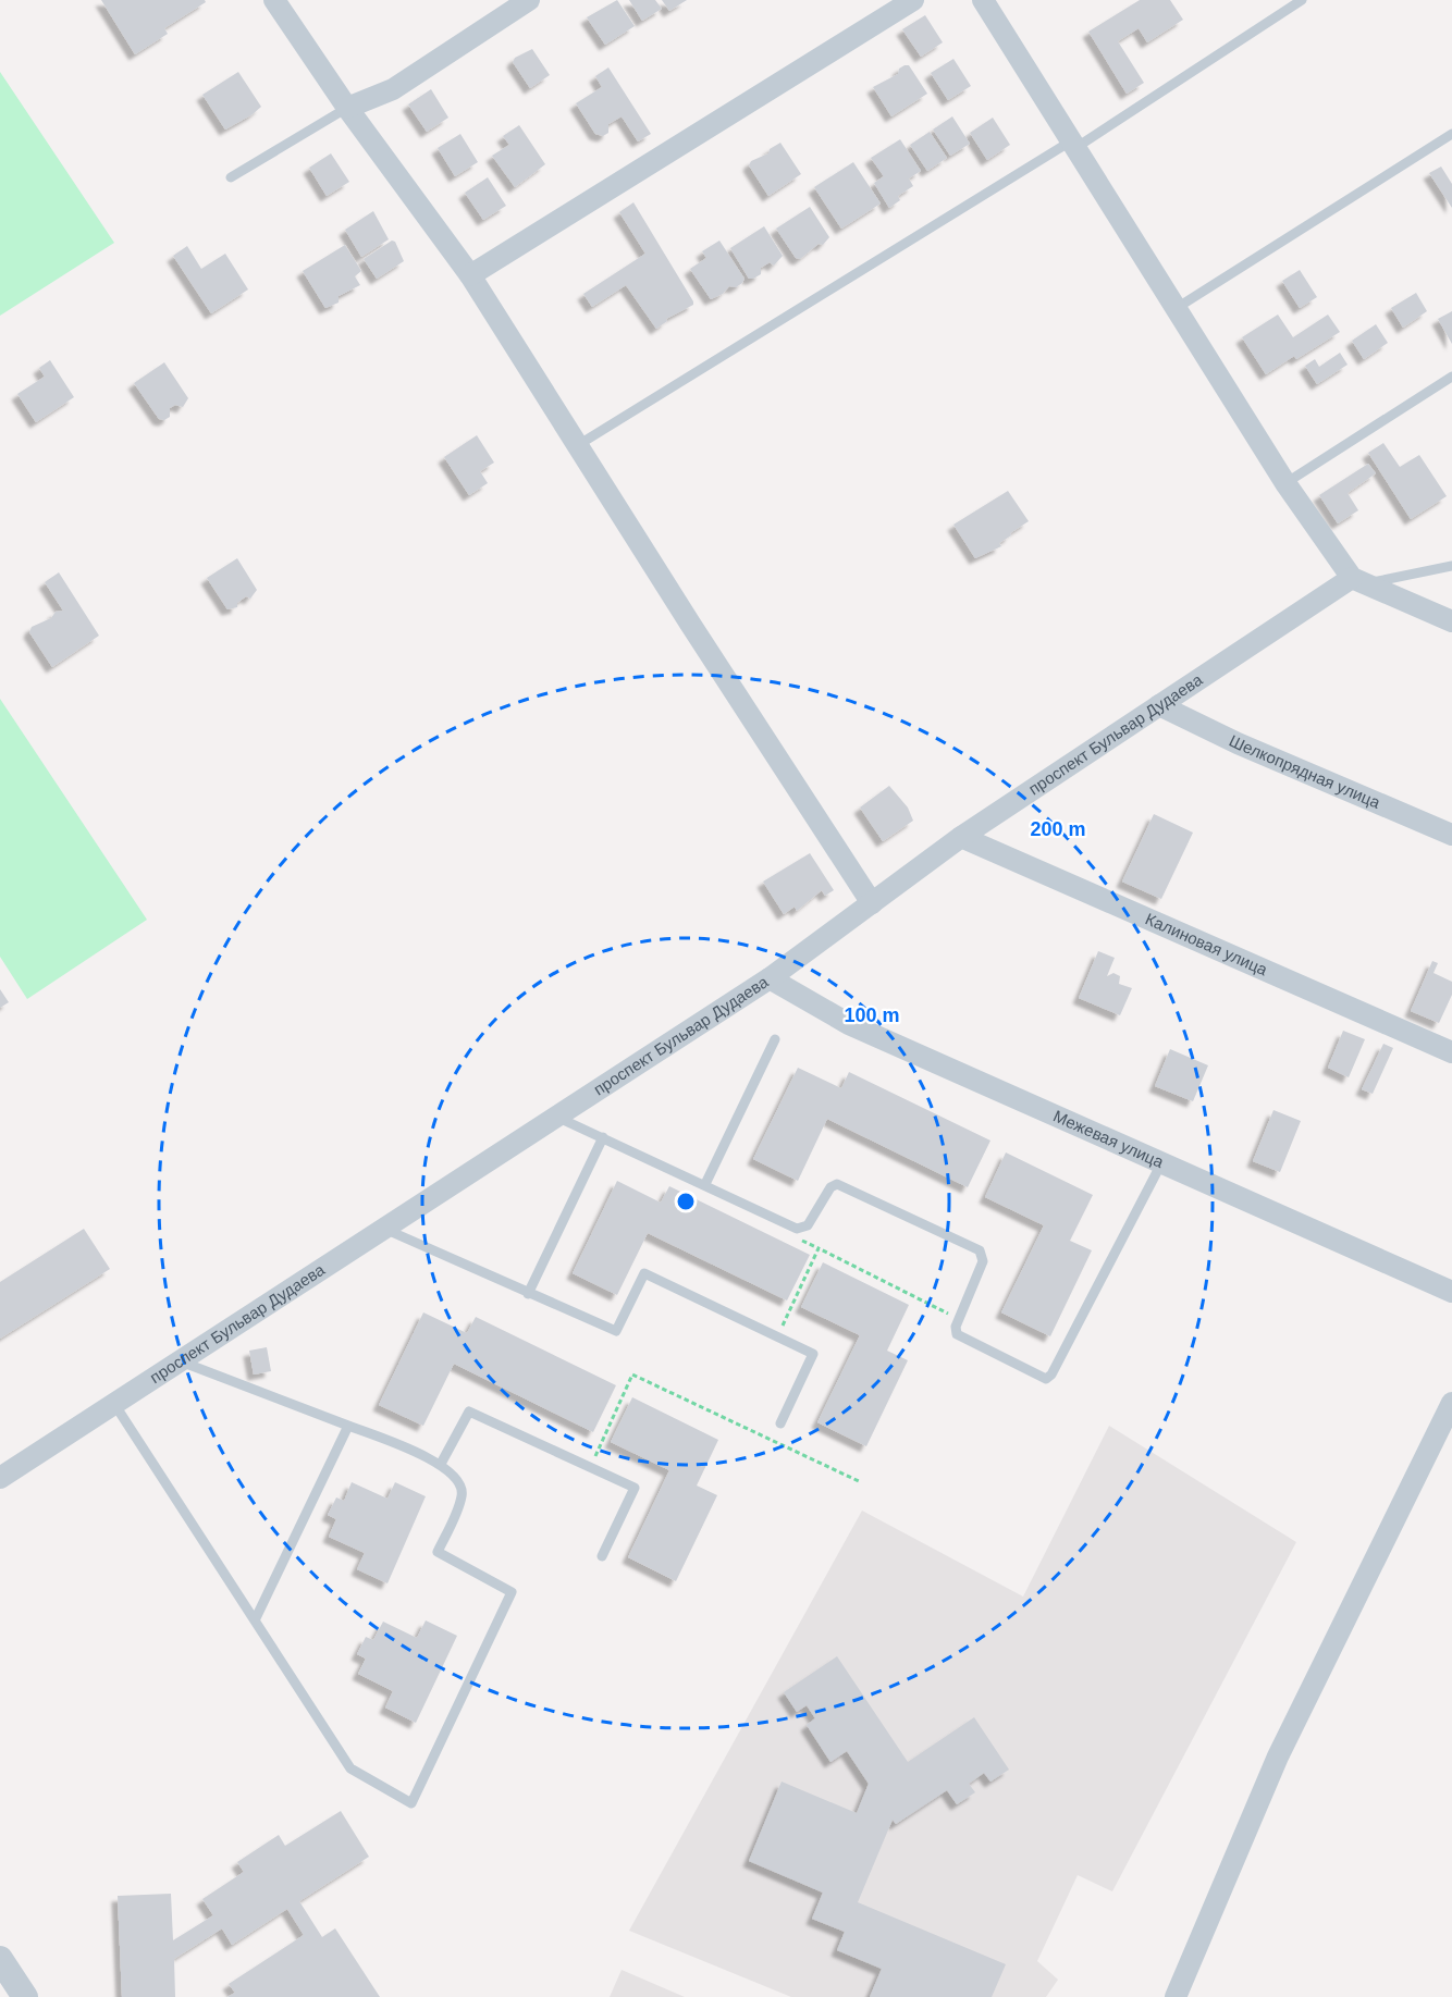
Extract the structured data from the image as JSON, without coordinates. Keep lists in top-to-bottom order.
{
  "streets": {
    "street": [
      "проспект Бульвар Дудаева",
      "Шелкопрядная улица",
      "Калиновая улица",
      "Межевая улица"
    ]
  },
  "crossings": [
    ["проспект Бульвар Дудаева", "Шелкопрядная улица"],
    ["проспект Бульвар Дудаева", "Калиновая улица"],
    ["проспект Бульвар Дудаева", "Межевая улица"]
  ],
  "rings": ["200 m", "100 m"]
}
